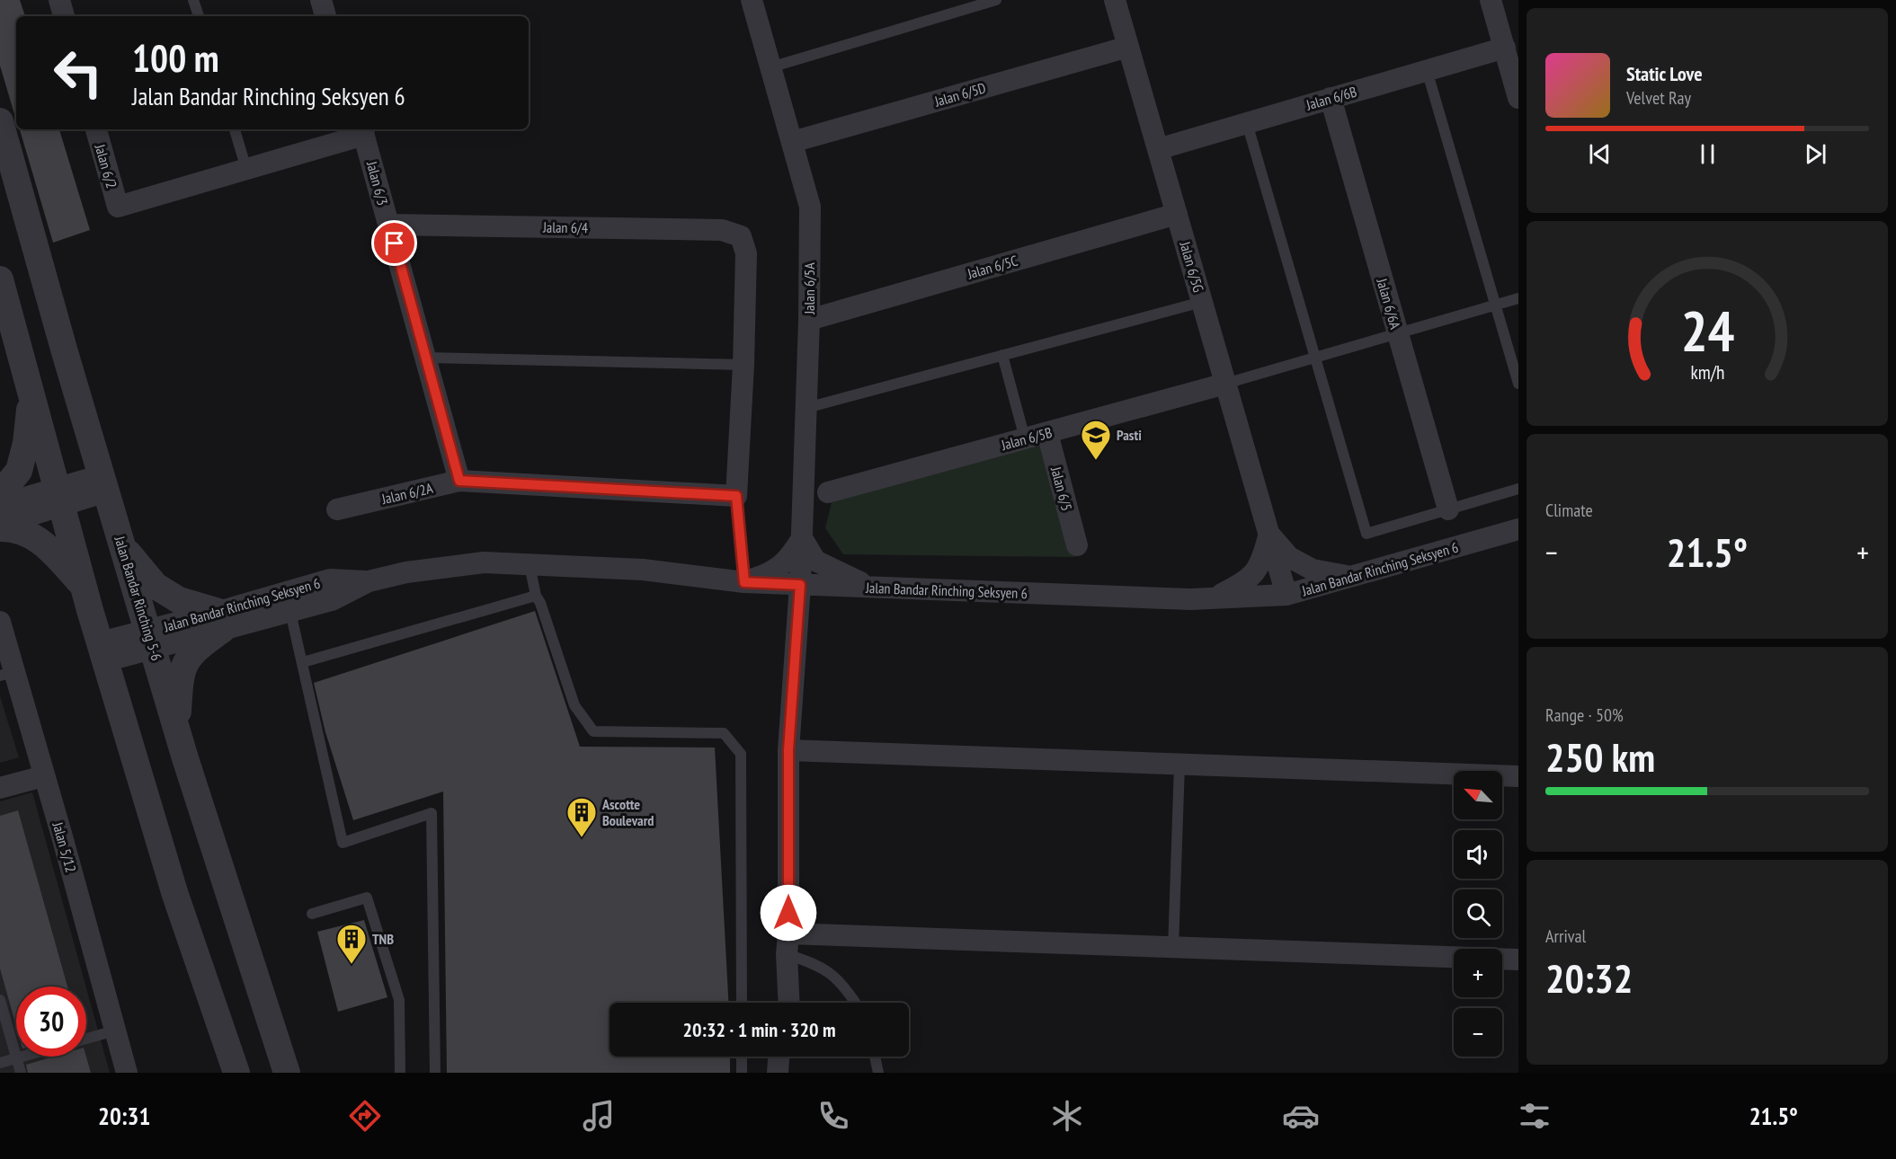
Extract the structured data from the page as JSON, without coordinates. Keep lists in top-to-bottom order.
{
  "streets": {
    "street": [
      "Jalan 6/5D",
      "Jalan 6/6B",
      "Jalan 6/2",
      "Jalan 6/3",
      "Jalan 6/4",
      "Jalan 6/5C",
      "Jalan 6/5G",
      "Jalan 6/5A",
      "Jalan 6/6A",
      "Jalan 6/5B",
      "Jalan 6/5",
      "Jalan 6/2A",
      "Jalan Bandar Rinching Seksyen 6",
      "Jalan Bandar Rinching 5-6",
      "Jalan 5/12"
    ]
  },
  "crossings": [
    ["Jalan 6/5D", "Jalan 6/5G"],
    ["Jalan 6/5D", "Jalan 6/5A"],
    ["Jalan 6/6B", "Jalan 6/5G"],
    ["Jalan 6/6B", "Jalan 6/6A"],
    ["Jalan 6/3", "Jalan 6/4"],
    ["Jalan 6/3", "Jalan 6/2A"],
    ["Jalan 6/5C", "Jalan 6/5G"],
    ["Jalan 6/5C", "Jalan 6/5A"],
    ["Jalan 6/5G", "Jalan 6/5B"],
    ["Jalan 6/5G", "Jalan Bandar Rinching Seksyen 6"],
    ["Jalan 6/5A", "Jalan Bandar Rinching Seksyen 6"],
    ["Jalan 6/5B", "Jalan 6/5"],
    ["Jalan Bandar Rinching Seksyen 6", "Jalan Bandar Rinching 5-6"]
  ],
  "places": {
    "school or university": ["Pasti"],
    "building": ["Ascotte Boulevard", "TNB"]
  },
  "north": "top left",
  "page": {
    "turn": ["100 m", "Jalan Bandar Rinching Seksyen 6"],
    "song": ["Static Love", "Velvet Ray"],
    "tile": [
      "Climate",
      ["Range · 50%", "250 km"],
      ["Arrival", "20:32"]
    ],
    "heat": ["−", "21.5°", "+"],
    "map_buttons": ["+", "−"],
    "limit": "30",
    "trip": "20:32 · 1 min · 320 m",
    "tabs": ["20:31", "21.5°"],
    "gauge": ["24", "km/h"]
  }
}
